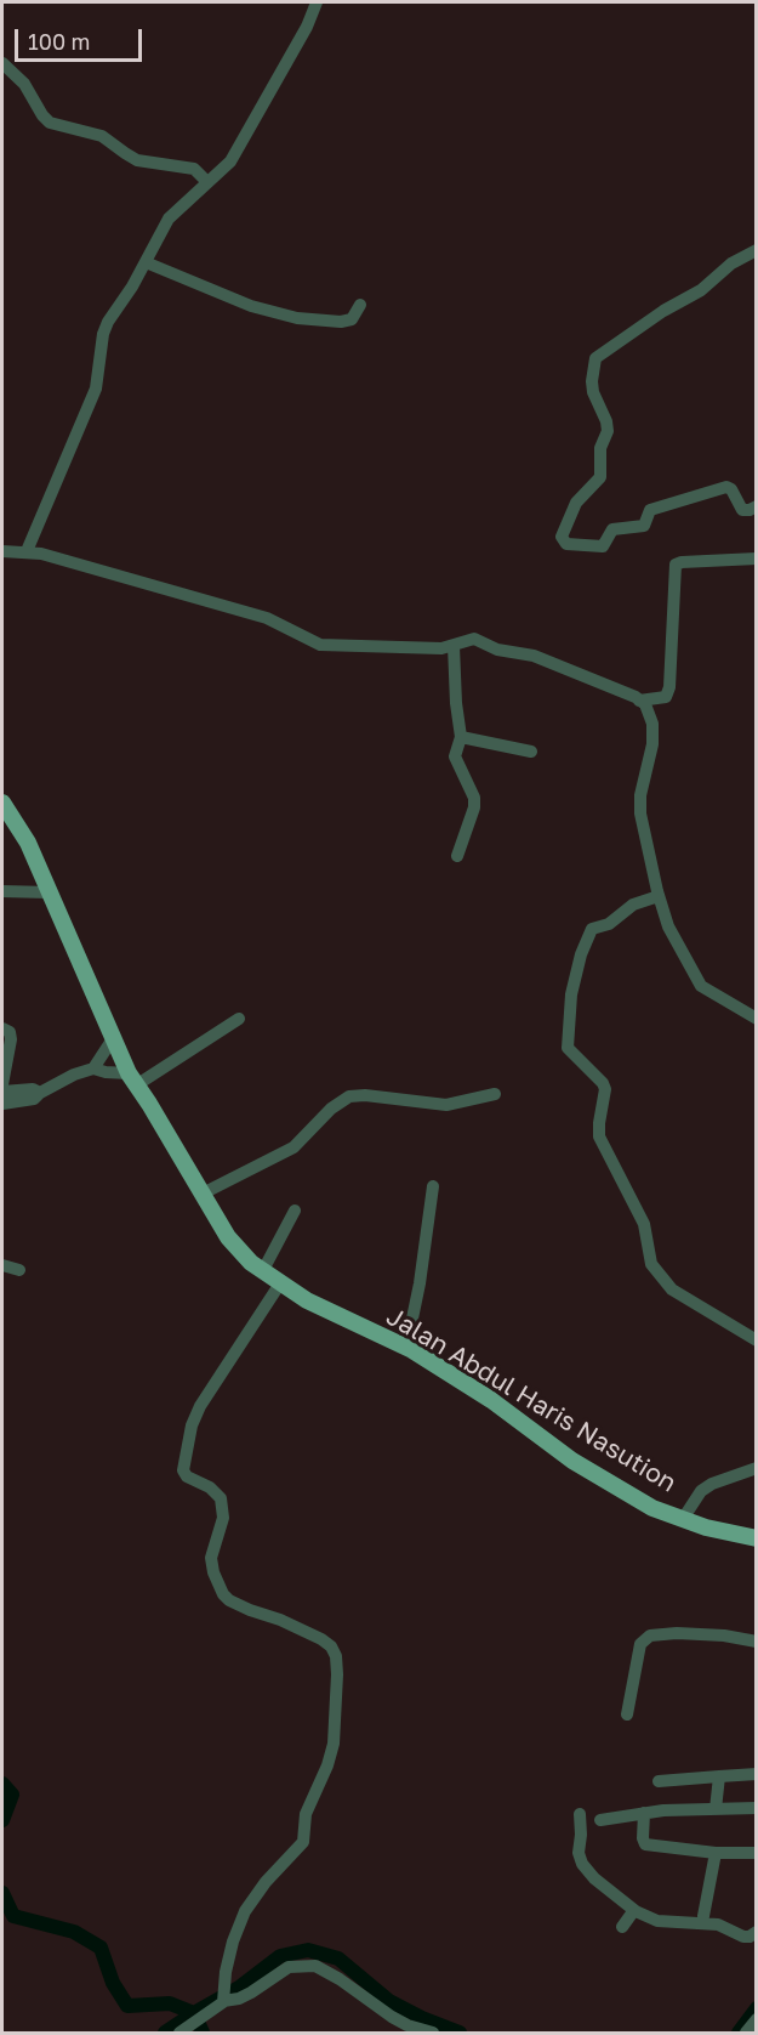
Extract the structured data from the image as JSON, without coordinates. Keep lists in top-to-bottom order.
{
  "streets": {
    "main road": ["Jalan Abdul Haris Nasution"]
  },
  "scale_bar": "100 m"
}
